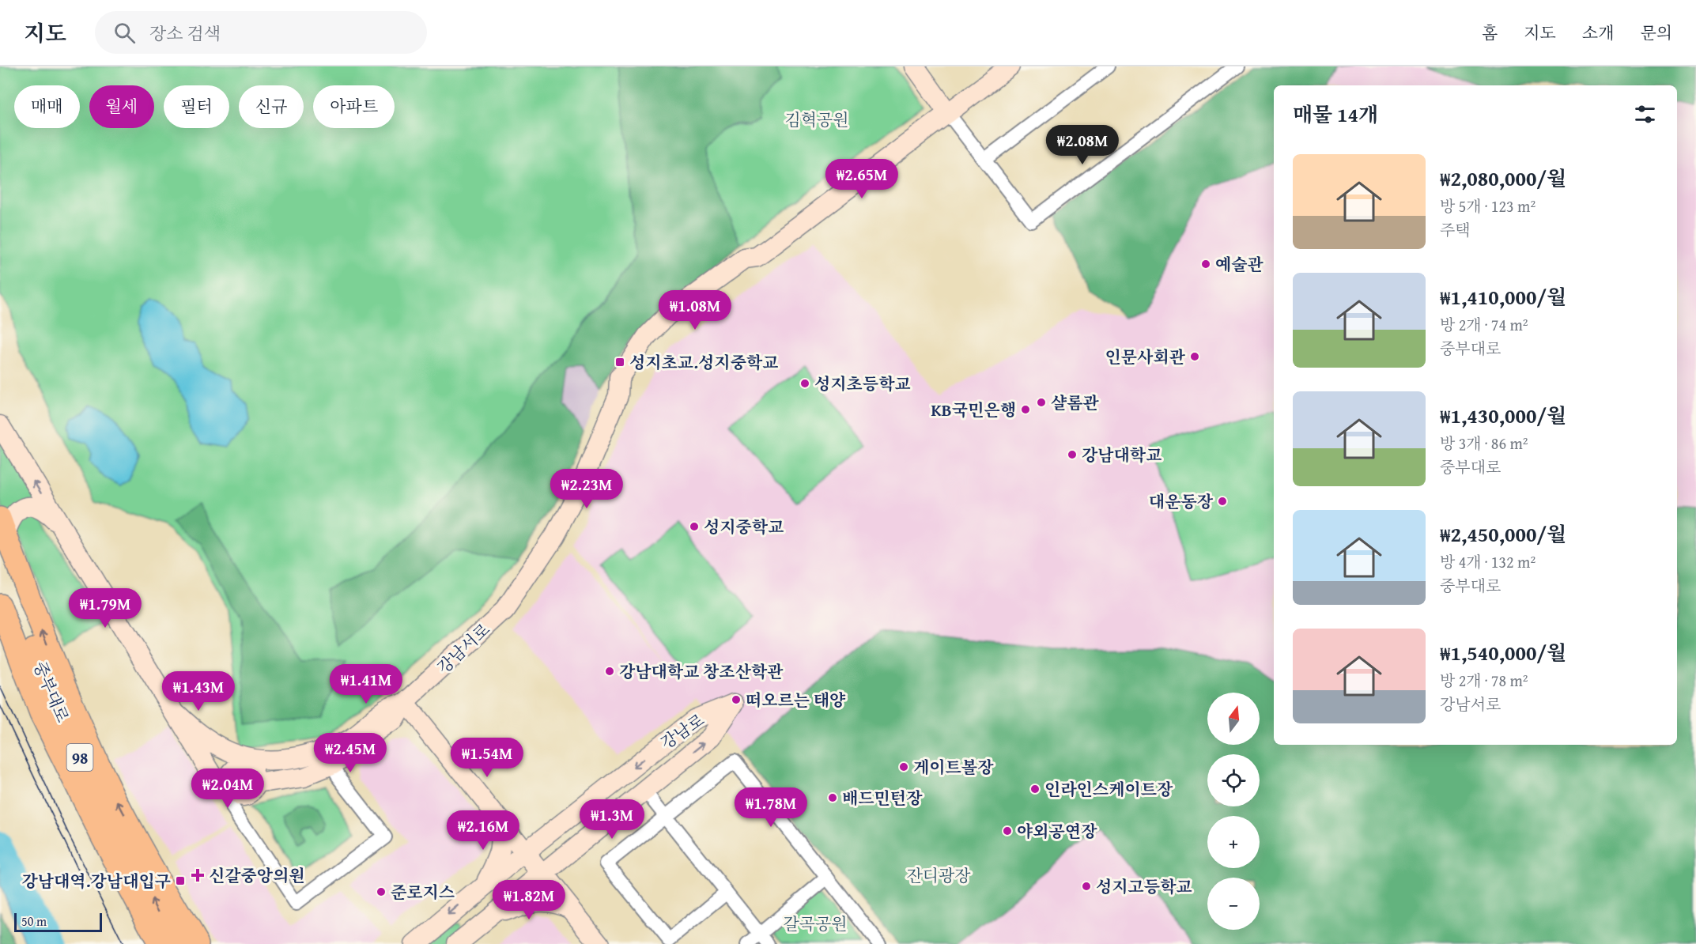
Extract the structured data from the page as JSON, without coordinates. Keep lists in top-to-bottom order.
{
  "streets": {
    "main road": ["중부대로", "98"],
    "street": ["강남서로", "강남로"]
  },
  "parks": ["김혁공원", "잔디광장", "갈곡공원"],
  "places": {
    "other": [
      "예술관",
      "인문사회관",
      "성지초등학교",
      "샬롬관",
      "KB국민은행",
      "강남대학교",
      "대운동장",
      "성지중학교",
      "강남대학교 창조산학관",
      "떠오르는 태양",
      "게이트볼장",
      "인라인스케이트장",
      "배드민턴장",
      "야외공연장",
      "성지고등학교",
      "준로지스"
    ],
    "transit": ["성지초교.성지중학교", "강남대역.강남대입구"],
    "health": ["신갈중앙의원"]
  },
  "scale_bar": "50 m",
  "north": "top",
  "page": {
    "header": "지도",
    "search": "장소 검색",
    "nav": [
      "홈",
      "지도",
      "소개",
      "문의"
    ],
    "chip": [
      "매매",
      "월세",
      "필터",
      "신규",
      "아파트"
    ],
    "heading": "매물 14개",
    "price": [
      "₩2.08M",
      "₩2.65M",
      "₩1.08M",
      "₩2.23M",
      "₩1.79M",
      "₩1.41M",
      "₩1.43M",
      "₩2.45M",
      "₩1.54M",
      "₩2.04M",
      "₩1.78M",
      "₩1.3M",
      "₩2.16M",
      "₩1.82M"
    ],
    "list": [
      {
        "name": "₩2,080,000/월",
        "note": "방 5개 · 123 m² · 주택"
      },
      {
        "name": "₩1,410,000/월",
        "note": "방 2개 · 74 m² · 중부대로"
      },
      {
        "name": "₩1,430,000/월",
        "note": "방 3개 · 86 m² · 중부대로"
      },
      {
        "name": "₩2,450,000/월",
        "note": "방 4개 · 132 m² · 중부대로"
      },
      {
        "name": "₩1,540,000/월",
        "note": "방 2개 · 78 m² · 강남서로"
      }
    ],
    "map_buttons": ["+", "−"],
    "scale": "50 m"
  }
}
